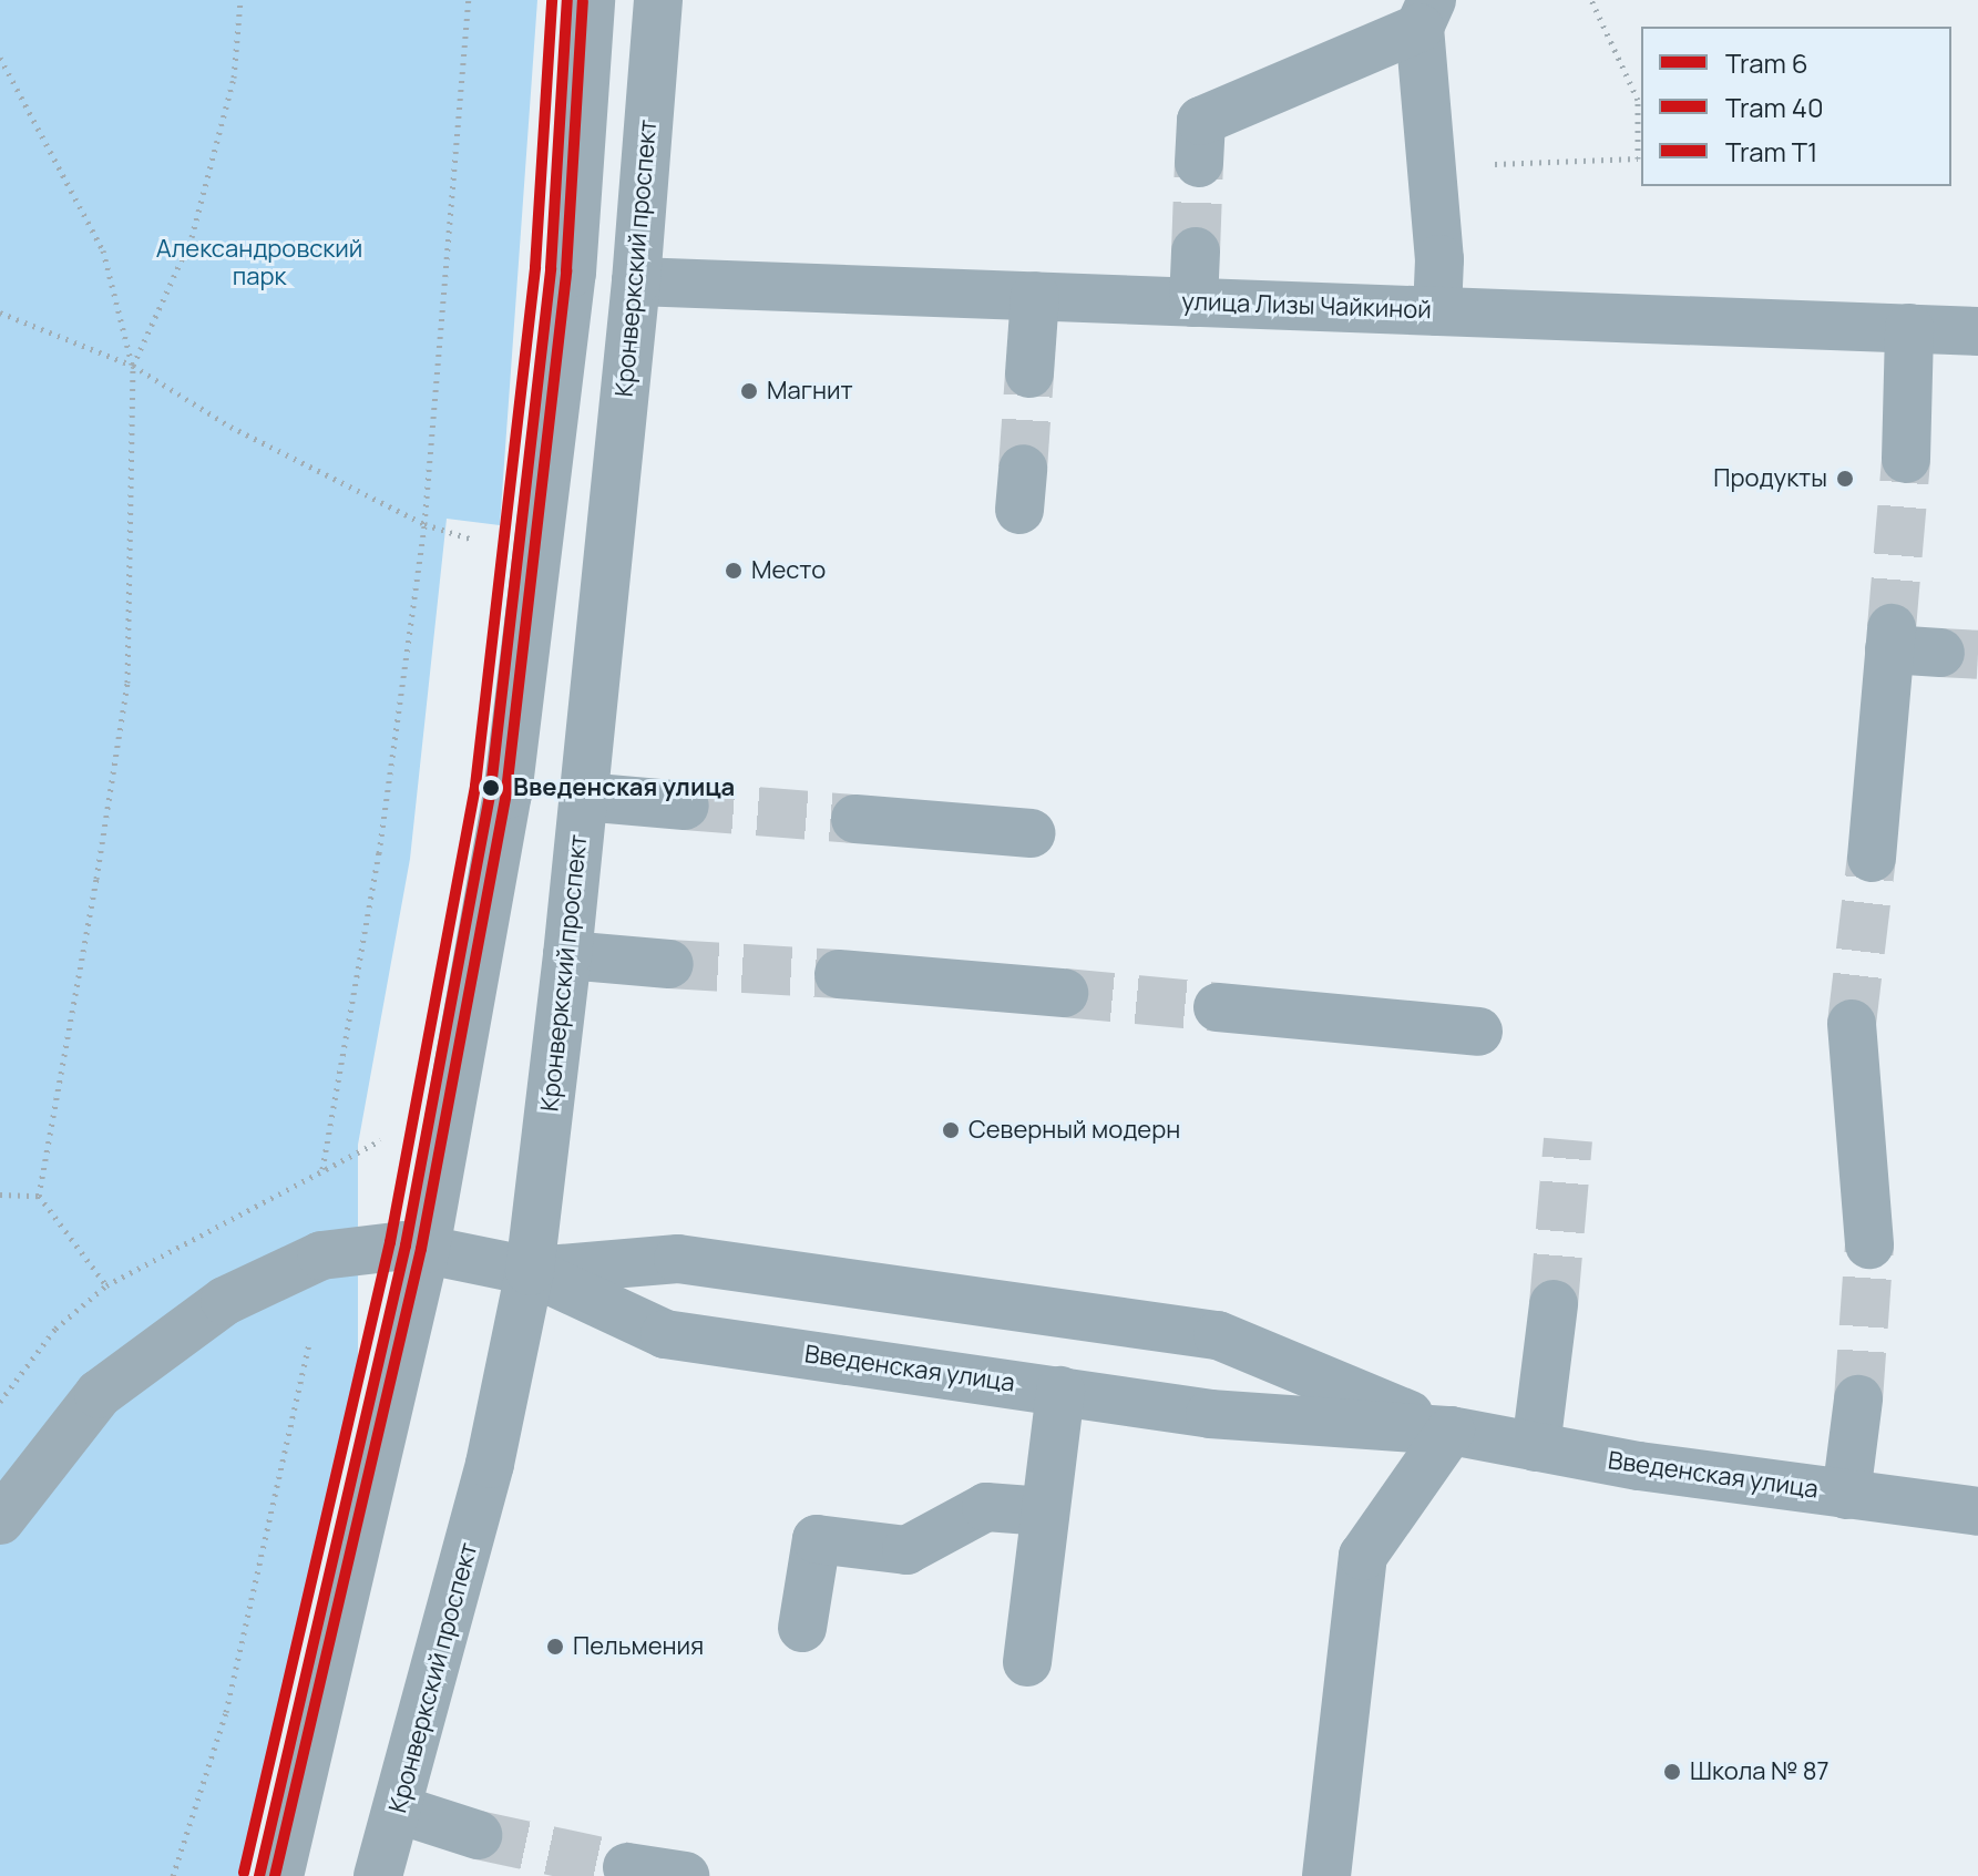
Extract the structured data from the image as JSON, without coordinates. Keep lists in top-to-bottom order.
{
  "streets": {
    "street": ["Кронверкский проспект", "улица Лизы Чайкиной", "Введенская улица"]
  },
  "crossings": [
    ["Кронверкский проспект", "улица Лизы Чайкиной"],
    ["Кронверкский проспект", "Введенская улица"]
  ],
  "parks": ["Александровский парк"],
  "places": [
    "Магнит",
    "Продукты",
    "Место",
    "Введенская улица",
    "Северный модерн",
    "Пельмения",
    "Школа № 87"
  ],
  "lines": ["tram line 6", "tram line Т1", "tram line 40"],
  "legend": ["Tram 6", "Tram 40", "Tram Т1"]
}
